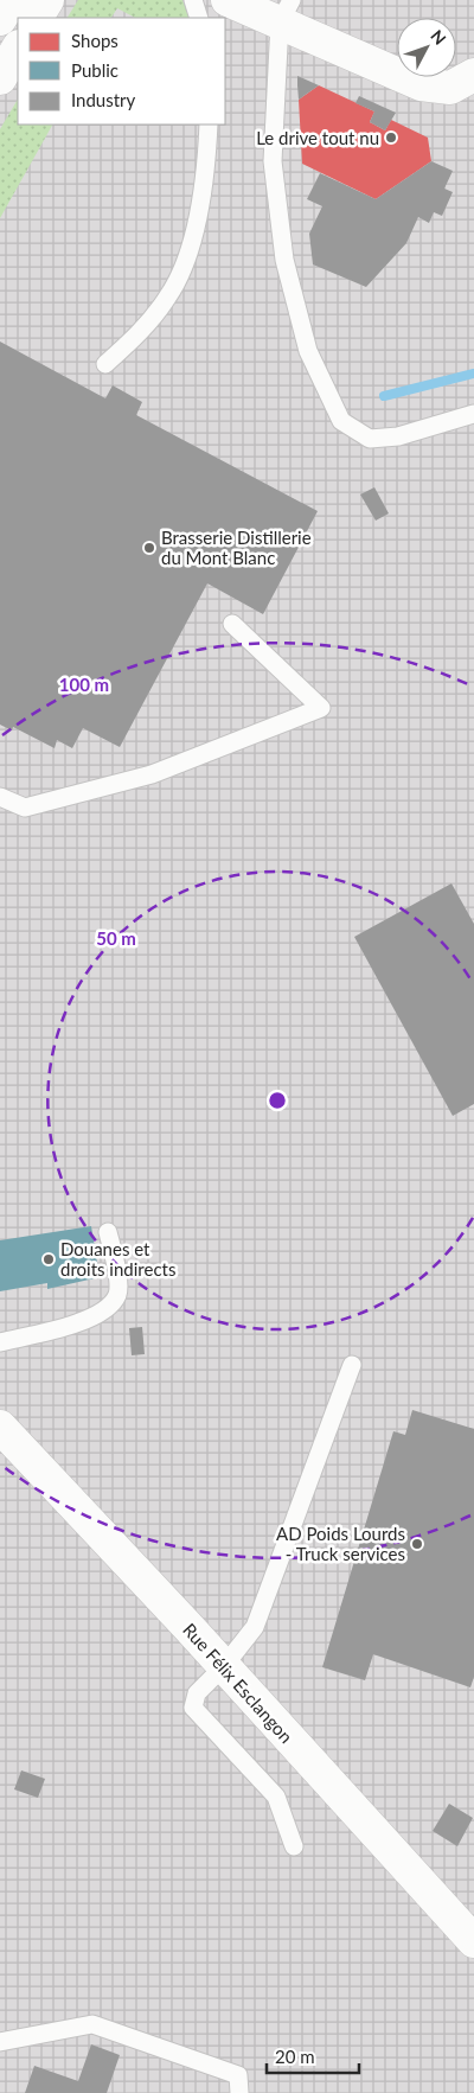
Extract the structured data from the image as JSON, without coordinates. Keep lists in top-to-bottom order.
{
  "streets": {
    "street": ["Rue Félix Esclangon"]
  },
  "places": [
    "Le drive tout nu",
    "Brasserie Distillerie du Mont Blanc",
    "Douanes et droits indirects",
    "AD Poids Lourds - Truck services"
  ],
  "legend": ["Shops", "Public", "Industry"],
  "scale_bar": "20 m",
  "north": "top right",
  "rings": ["100 m", "50 m"]
}
